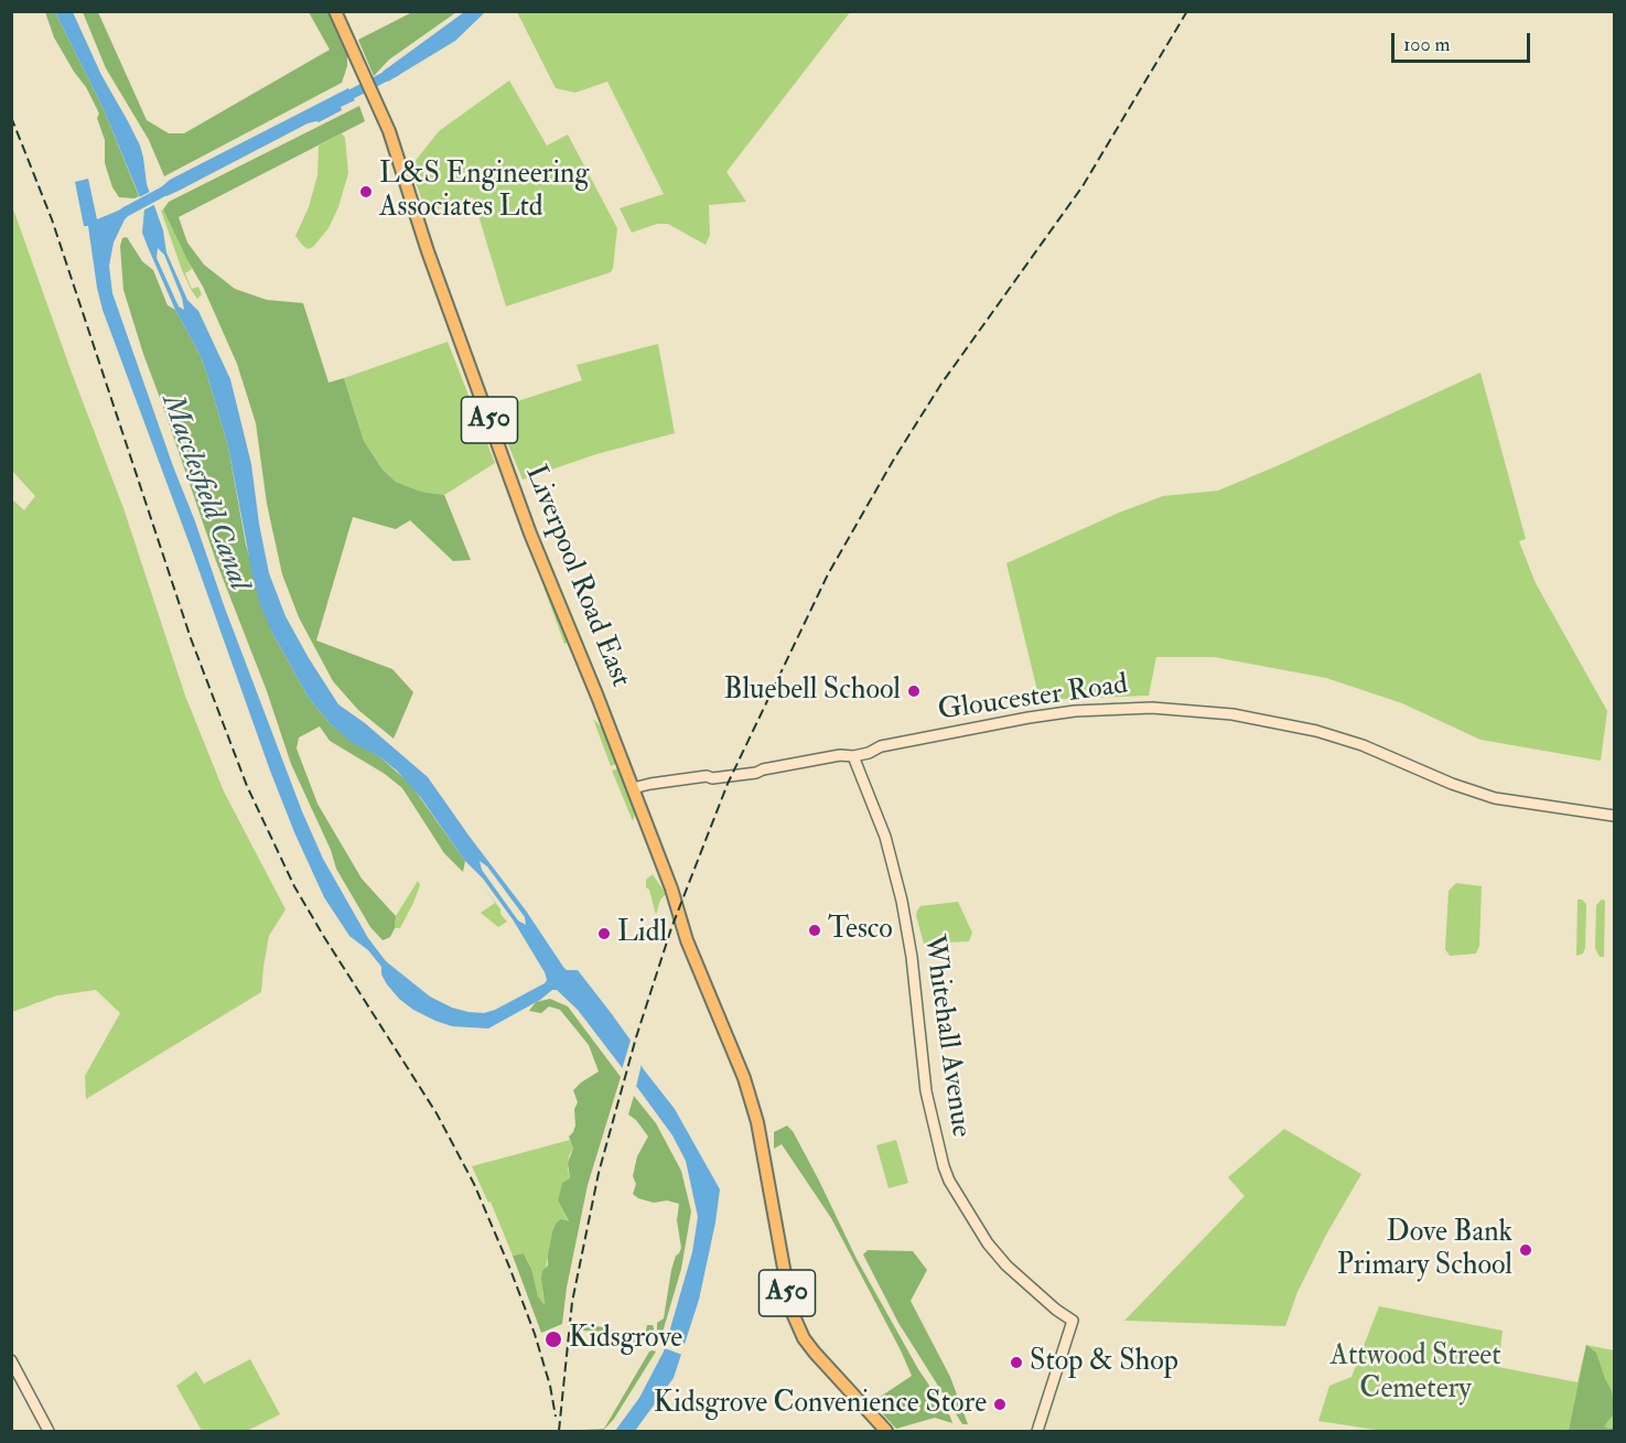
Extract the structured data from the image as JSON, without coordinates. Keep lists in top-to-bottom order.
{
  "streets": {
    "main road": ["A50", "Liverpool Road East"],
    "street": ["Gloucester Road", "Whitehall Avenue"]
  },
  "crossings": [
    ["Liverpool Road East", "Gloucester Road"],
    ["Gloucester Road", "Whitehall Avenue"]
  ],
  "water": ["Macclesfield Canal"],
  "parks": ["Attwood Street Cemetery"],
  "places": [
    "L&S Engineering Associates Ltd",
    "Bluebell School",
    "Tesco",
    "Lidl",
    "Dove Bank Primary School",
    "Kidsgrove",
    "Stop & Shop",
    "Kidsgrove Convenience Store"
  ],
  "scale_bar": "100 m"
}
